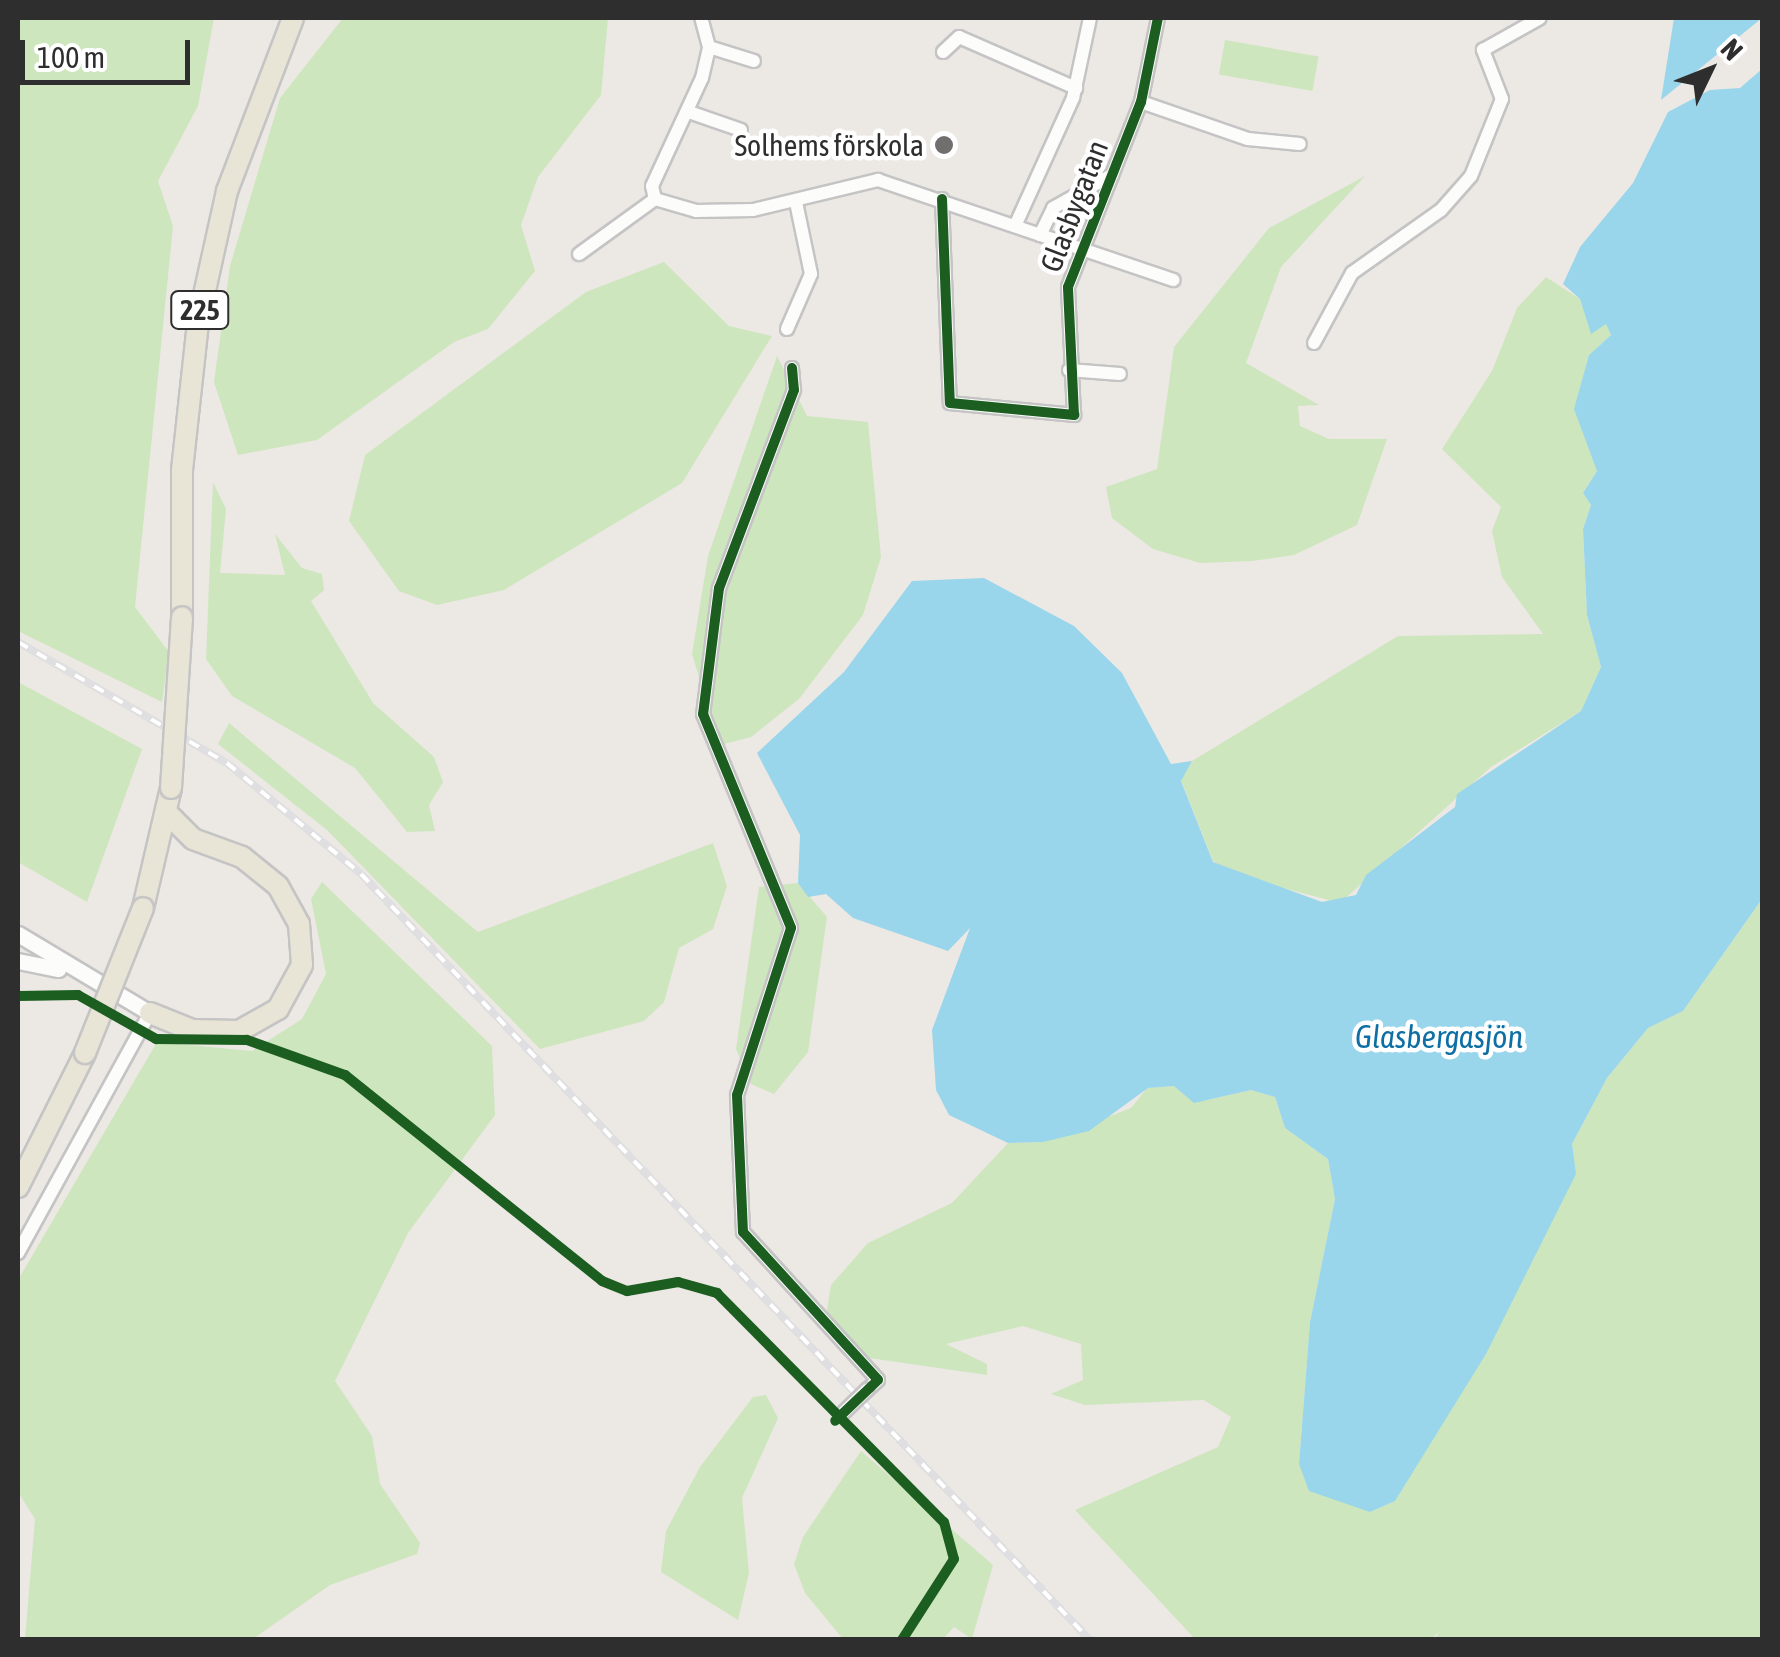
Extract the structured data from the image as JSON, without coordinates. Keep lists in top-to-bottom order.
{
  "streets": {
    "main road": ["225"],
    "street": ["Glasbygatan"]
  },
  "water": ["Glasbergasjön"],
  "places": ["Solhems förskola"],
  "scale_bar": "100 m",
  "north": "top right"
}
